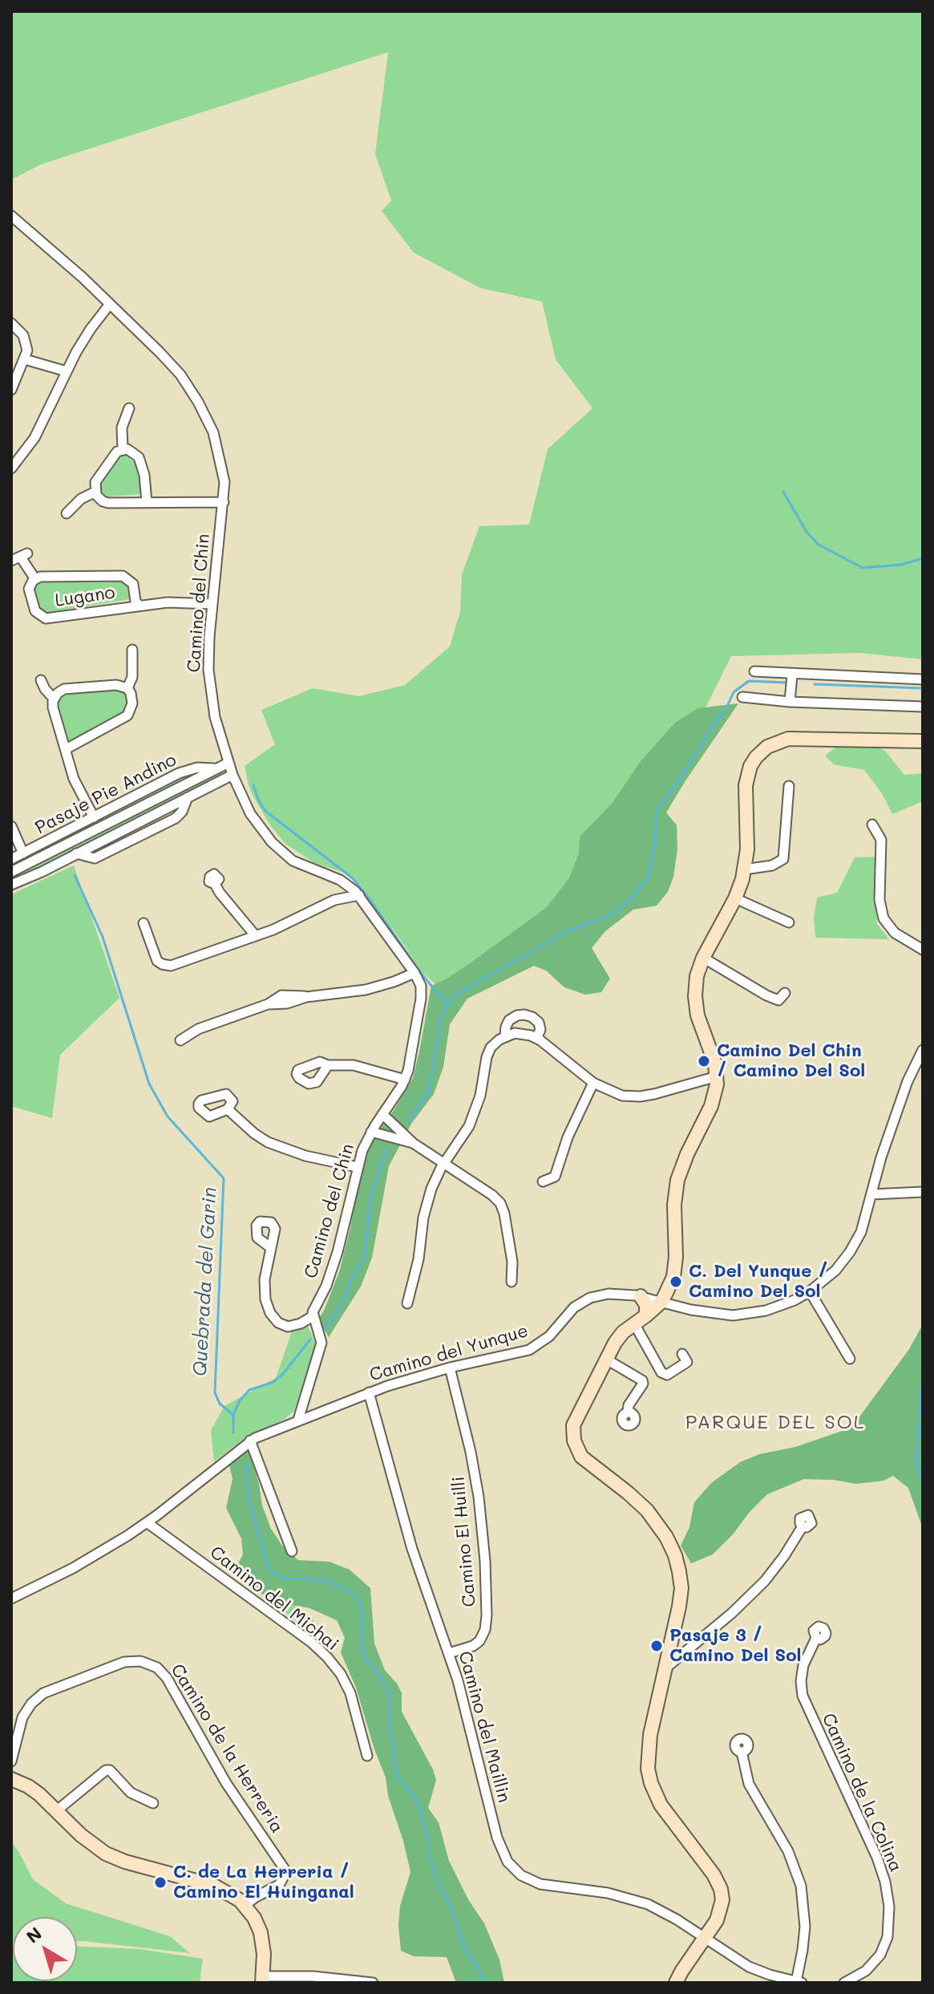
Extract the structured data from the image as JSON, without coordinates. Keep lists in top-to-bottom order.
{
  "streets": {
    "street": [
      "Lugano",
      "Camino del Chin",
      "Pasaje Pie Andino",
      "Camino del Yunque",
      "Camino El Huilli",
      "Camino del Michai",
      "Camino del Maillin",
      "Camino de la Herreria",
      "Camino de la Colina"
    ]
  },
  "crossings": [
    ["Lugano", "Camino del Chin"],
    ["Camino del Yunque", "Camino El Huilli"],
    ["Camino del Yunque", "Camino del Michai"],
    ["Camino del Yunque", "Camino del Maillin"],
    ["Camino El Huilli", "Camino del Maillin"]
  ],
  "districts": ["PARQUE DEL SOL"],
  "water": ["Quebrada del Garin"],
  "places": [
    "Camino Del Chin / Camino Del Sol",
    "C. Del Yunque / Camino Del Sol",
    "Pasaje 3 / Camino Del Sol",
    "C. de La Herreria / Camino El Huinganal"
  ],
  "north": "top left"
}
